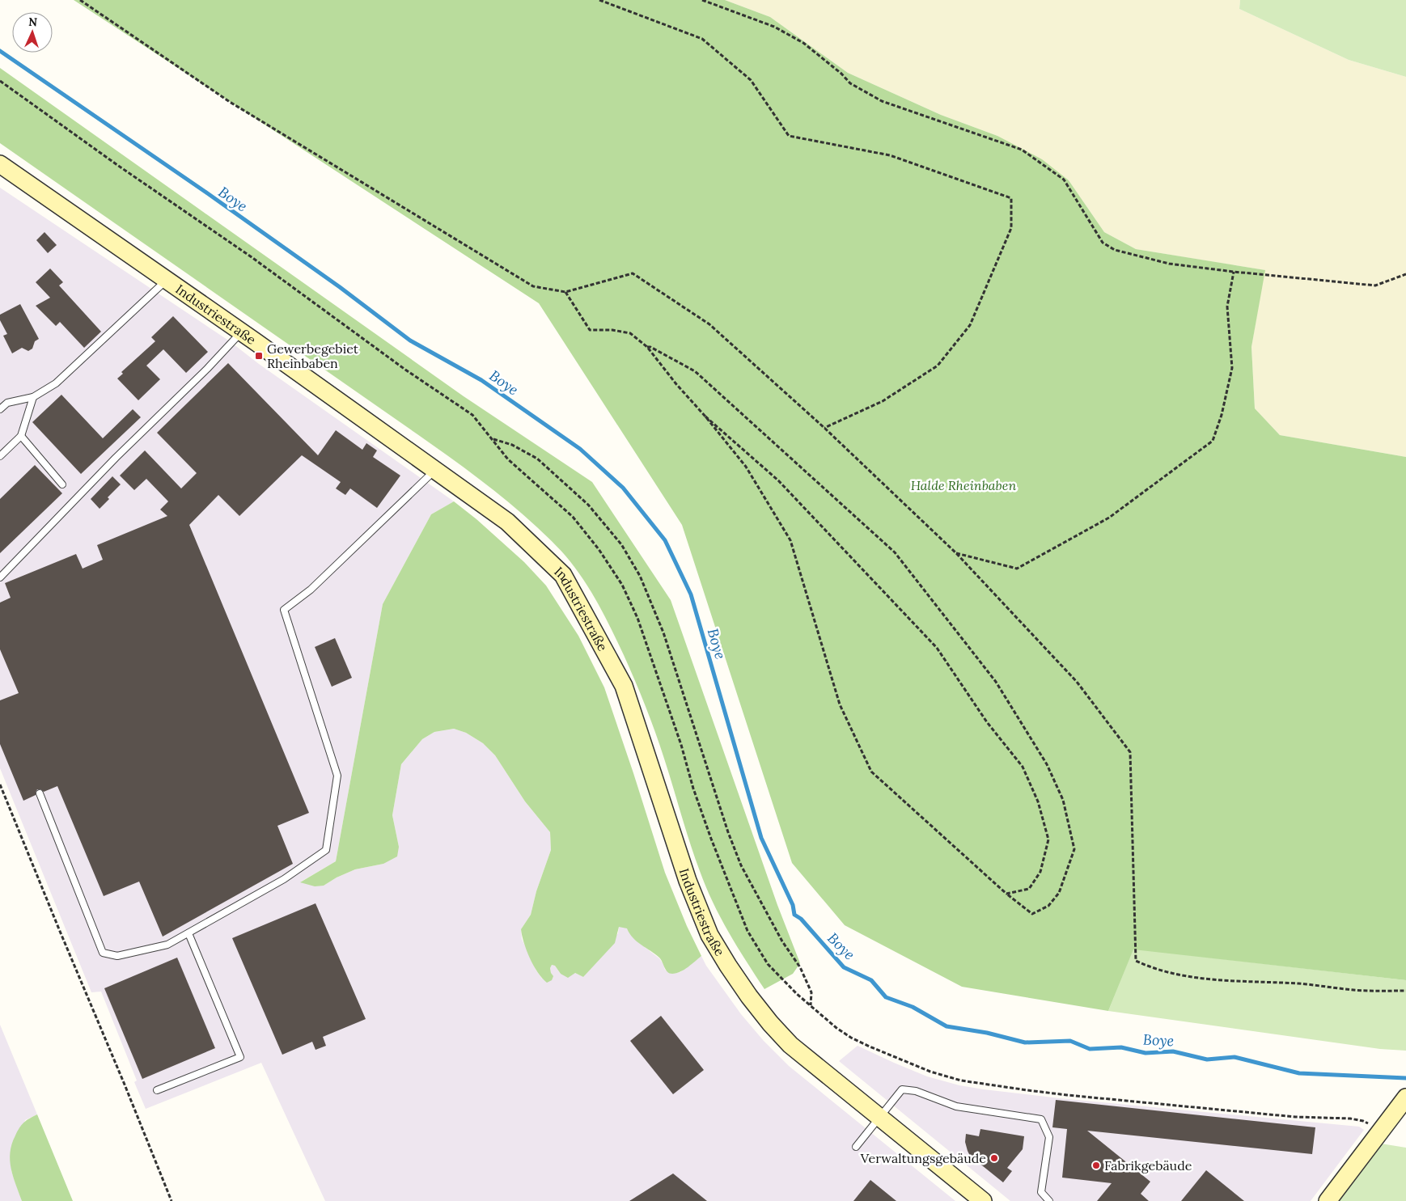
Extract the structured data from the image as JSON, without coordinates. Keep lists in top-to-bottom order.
{
  "streets": {
    "street": ["Industriestraße"]
  },
  "water": ["Boye"],
  "parks": ["Halde Rheinbaben"],
  "places": {
    "transit": ["Gewerbegebiet Rheinbaben"],
    "other": ["Verwaltungsgebäude", "Fabrikgebäude"]
  },
  "north": "top"
}
